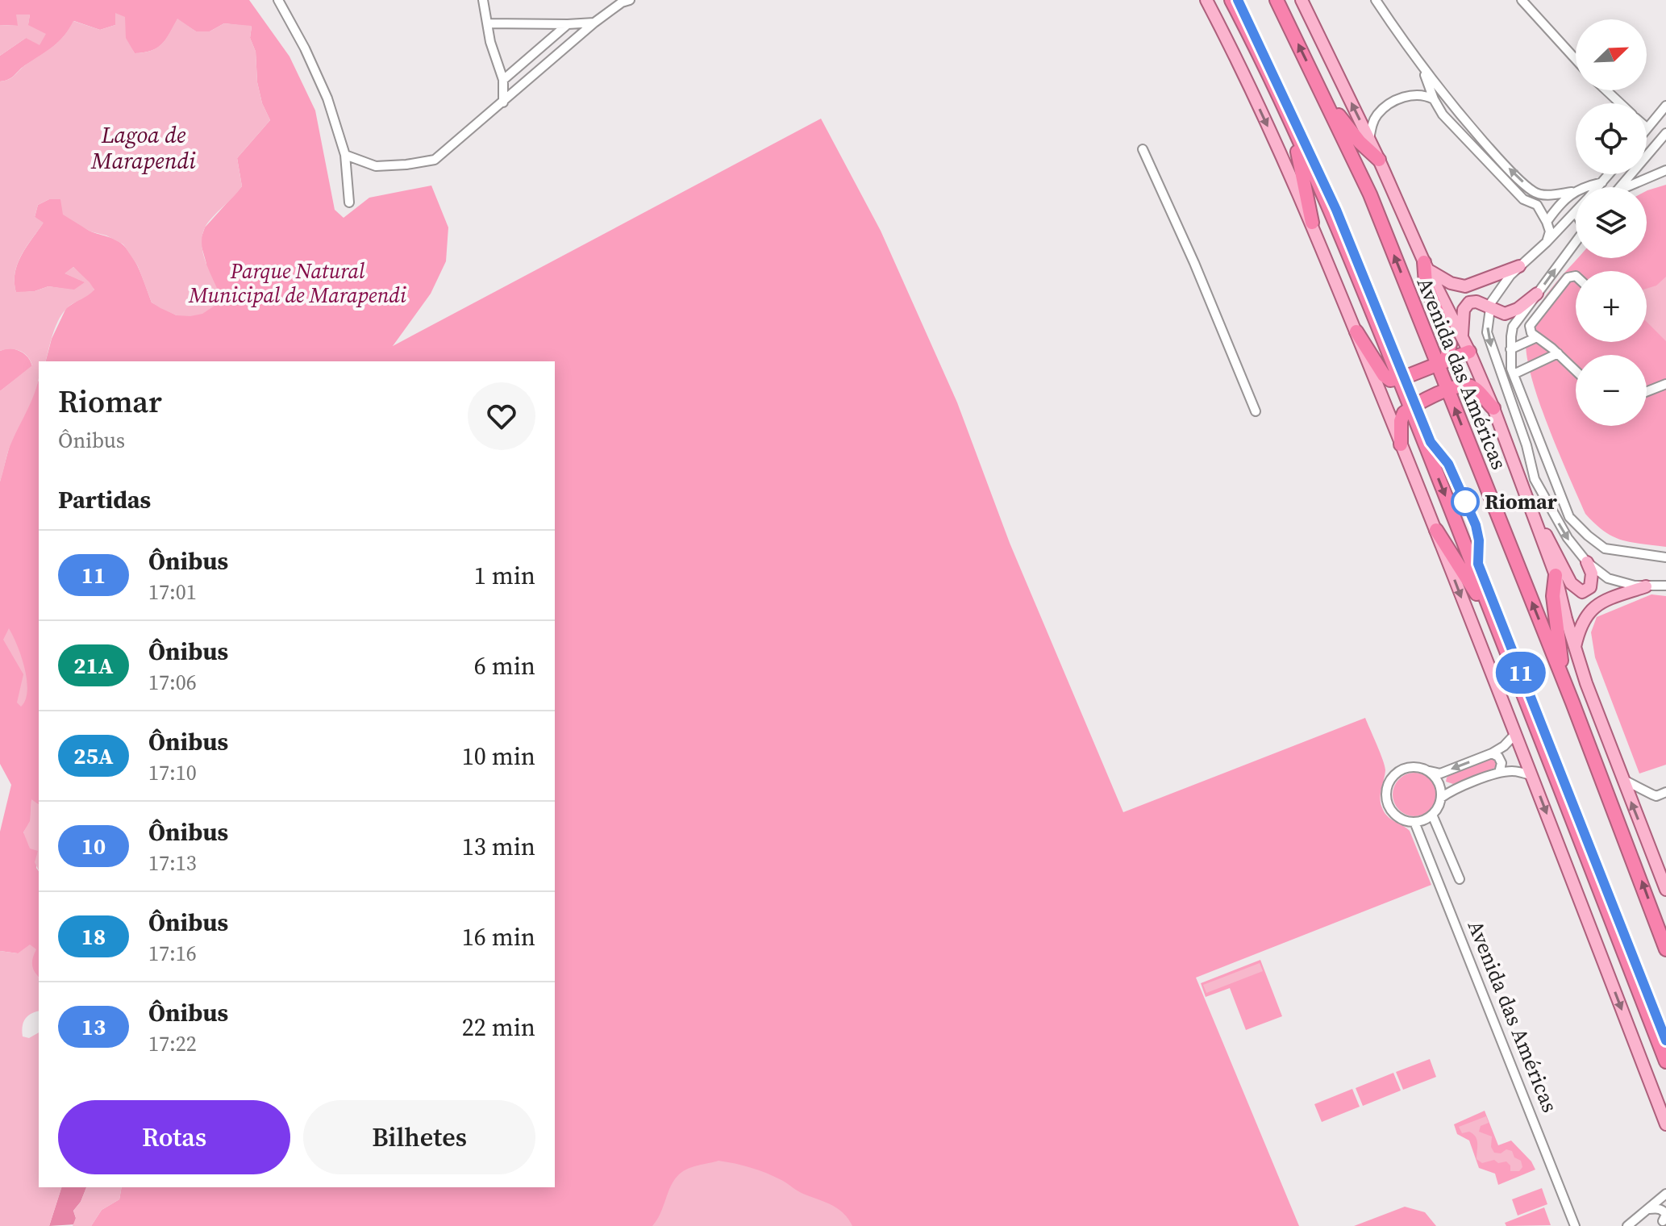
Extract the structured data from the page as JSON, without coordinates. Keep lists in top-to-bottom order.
{
  "streets": {
    "highway": ["Avenida das Américas"]
  },
  "water": ["Lagoa de Marapendi"],
  "parks": ["Parque Natural Municipal de Marapendi"],
  "places": ["Riomar"],
  "lines": ["bus line 11"],
  "north": "top right",
  "page": {
    "on_map": "11",
    "map_buttons": ["+", "−"],
    "heading": [
      ["Riomar", "Ônibus"],
      "Partidas"
    ],
    "list": [
      {
        "mark": "11",
        "name": "Ônibus",
        "note": "17:01",
        "value": "1 min"
      },
      {
        "mark": "21A",
        "name": "Ônibus",
        "note": "17:06",
        "value": "6 min"
      },
      {
        "mark": "25A",
        "name": "Ônibus",
        "note": "17:10",
        "value": "10 min"
      },
      {
        "mark": "10",
        "name": "Ônibus",
        "note": "17:13",
        "value": "13 min"
      },
      {
        "mark": "18",
        "name": "Ônibus",
        "note": "17:16",
        "value": "16 min"
      },
      {
        "mark": "13",
        "name": "Ônibus",
        "note": "17:22",
        "value": "22 min"
      }
    ],
    "buttons": ["Rotas", "Bilhetes"]
  }
}
